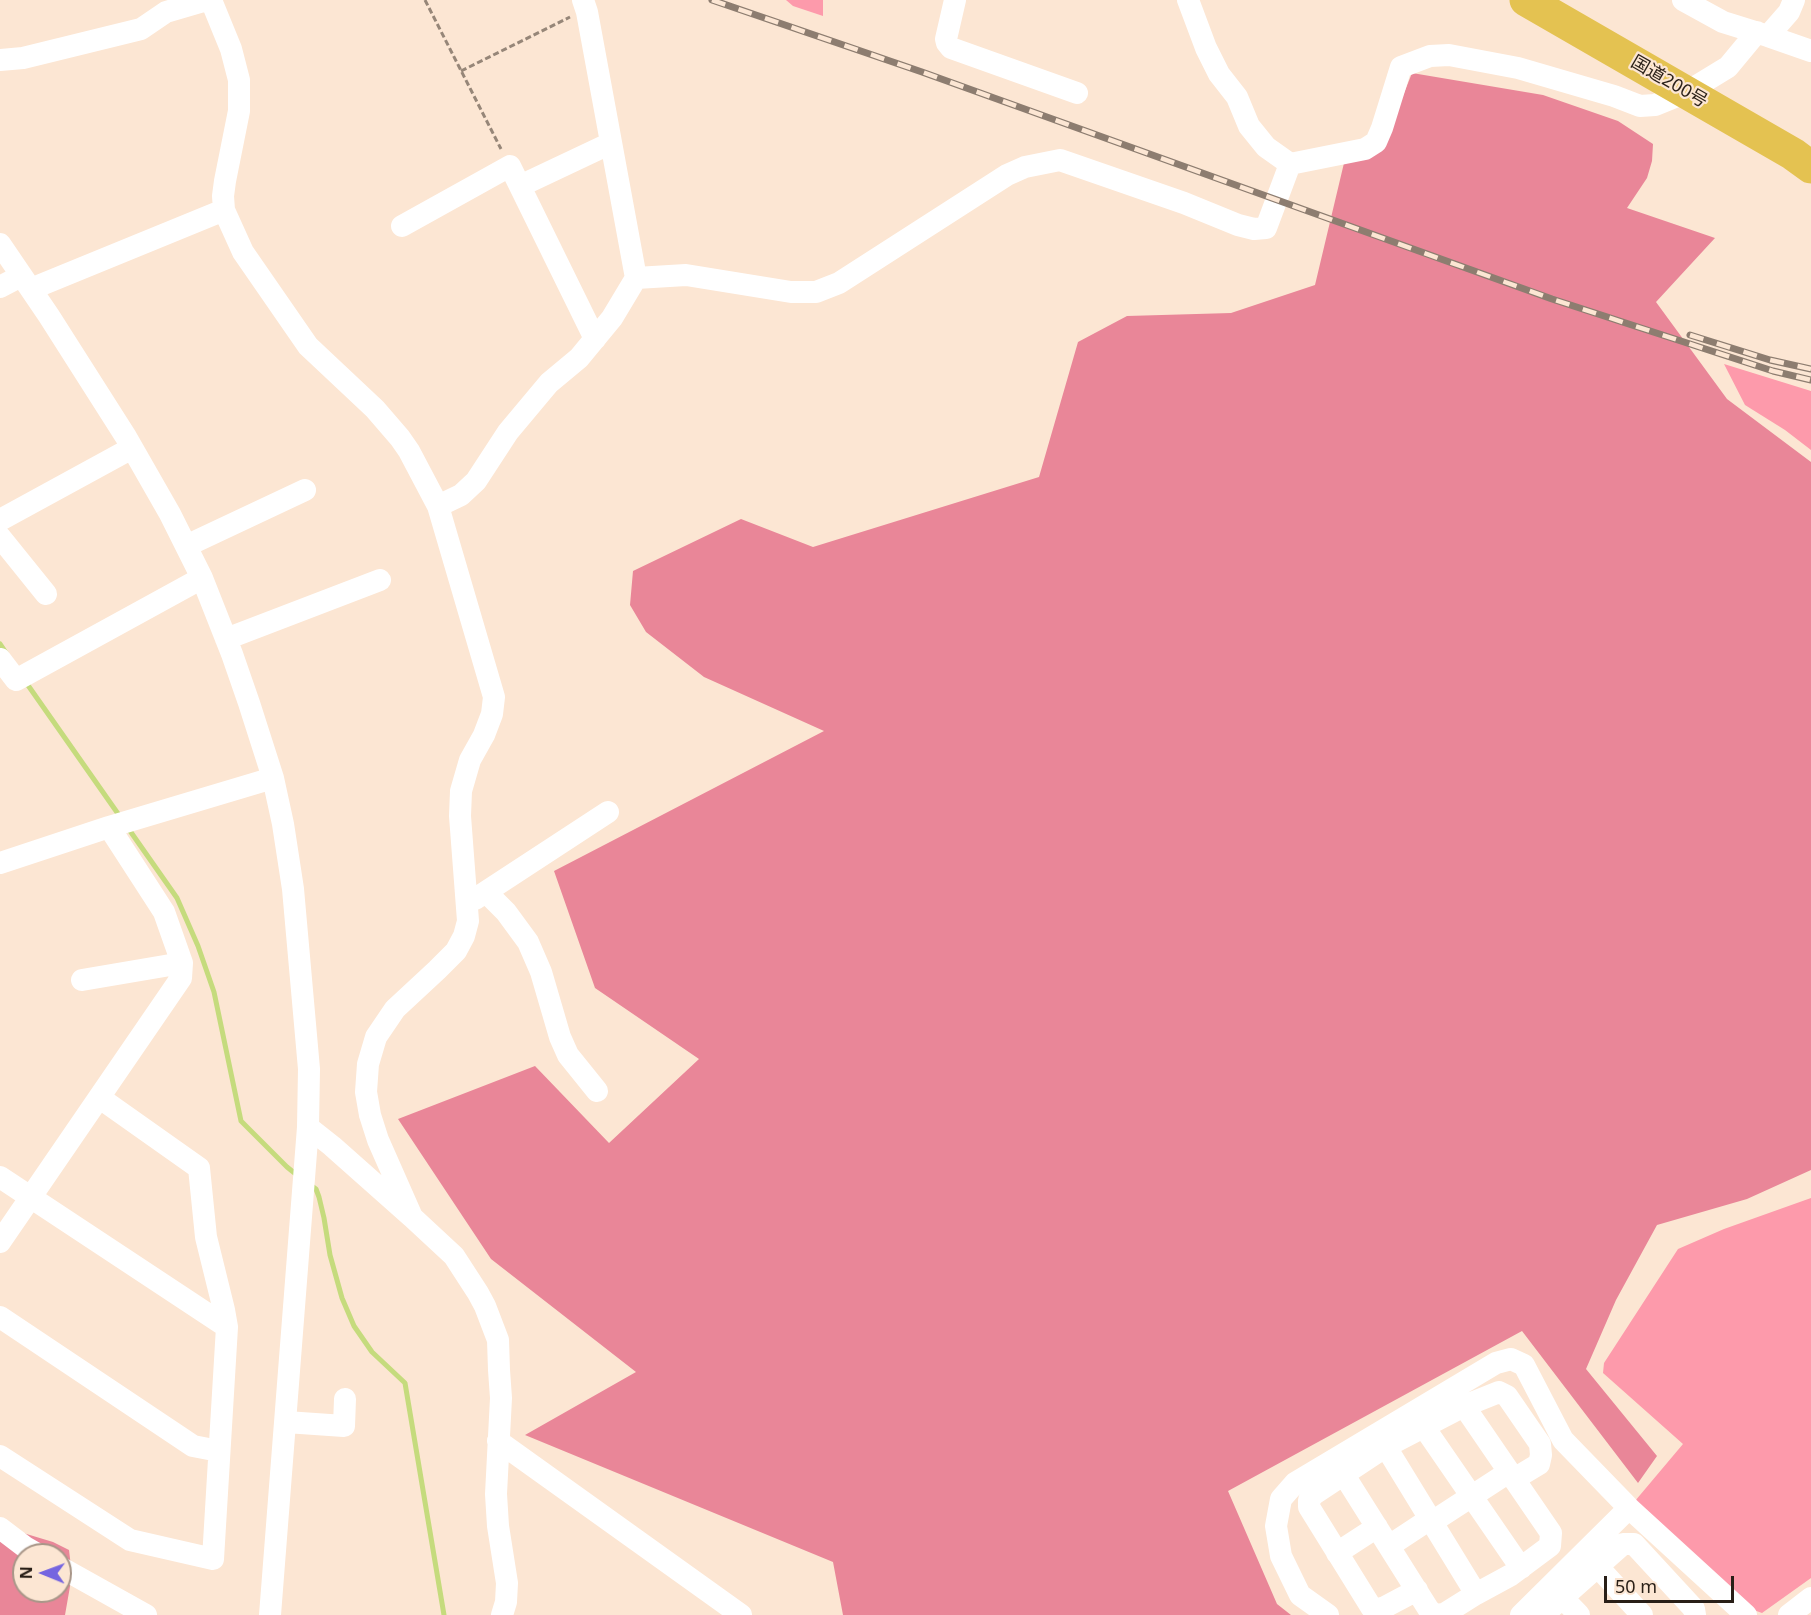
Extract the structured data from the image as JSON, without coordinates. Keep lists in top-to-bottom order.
{
  "streets": {
    "highway": ["国道200号"]
  },
  "scale_bar": "50 m",
  "north": "left"
}
